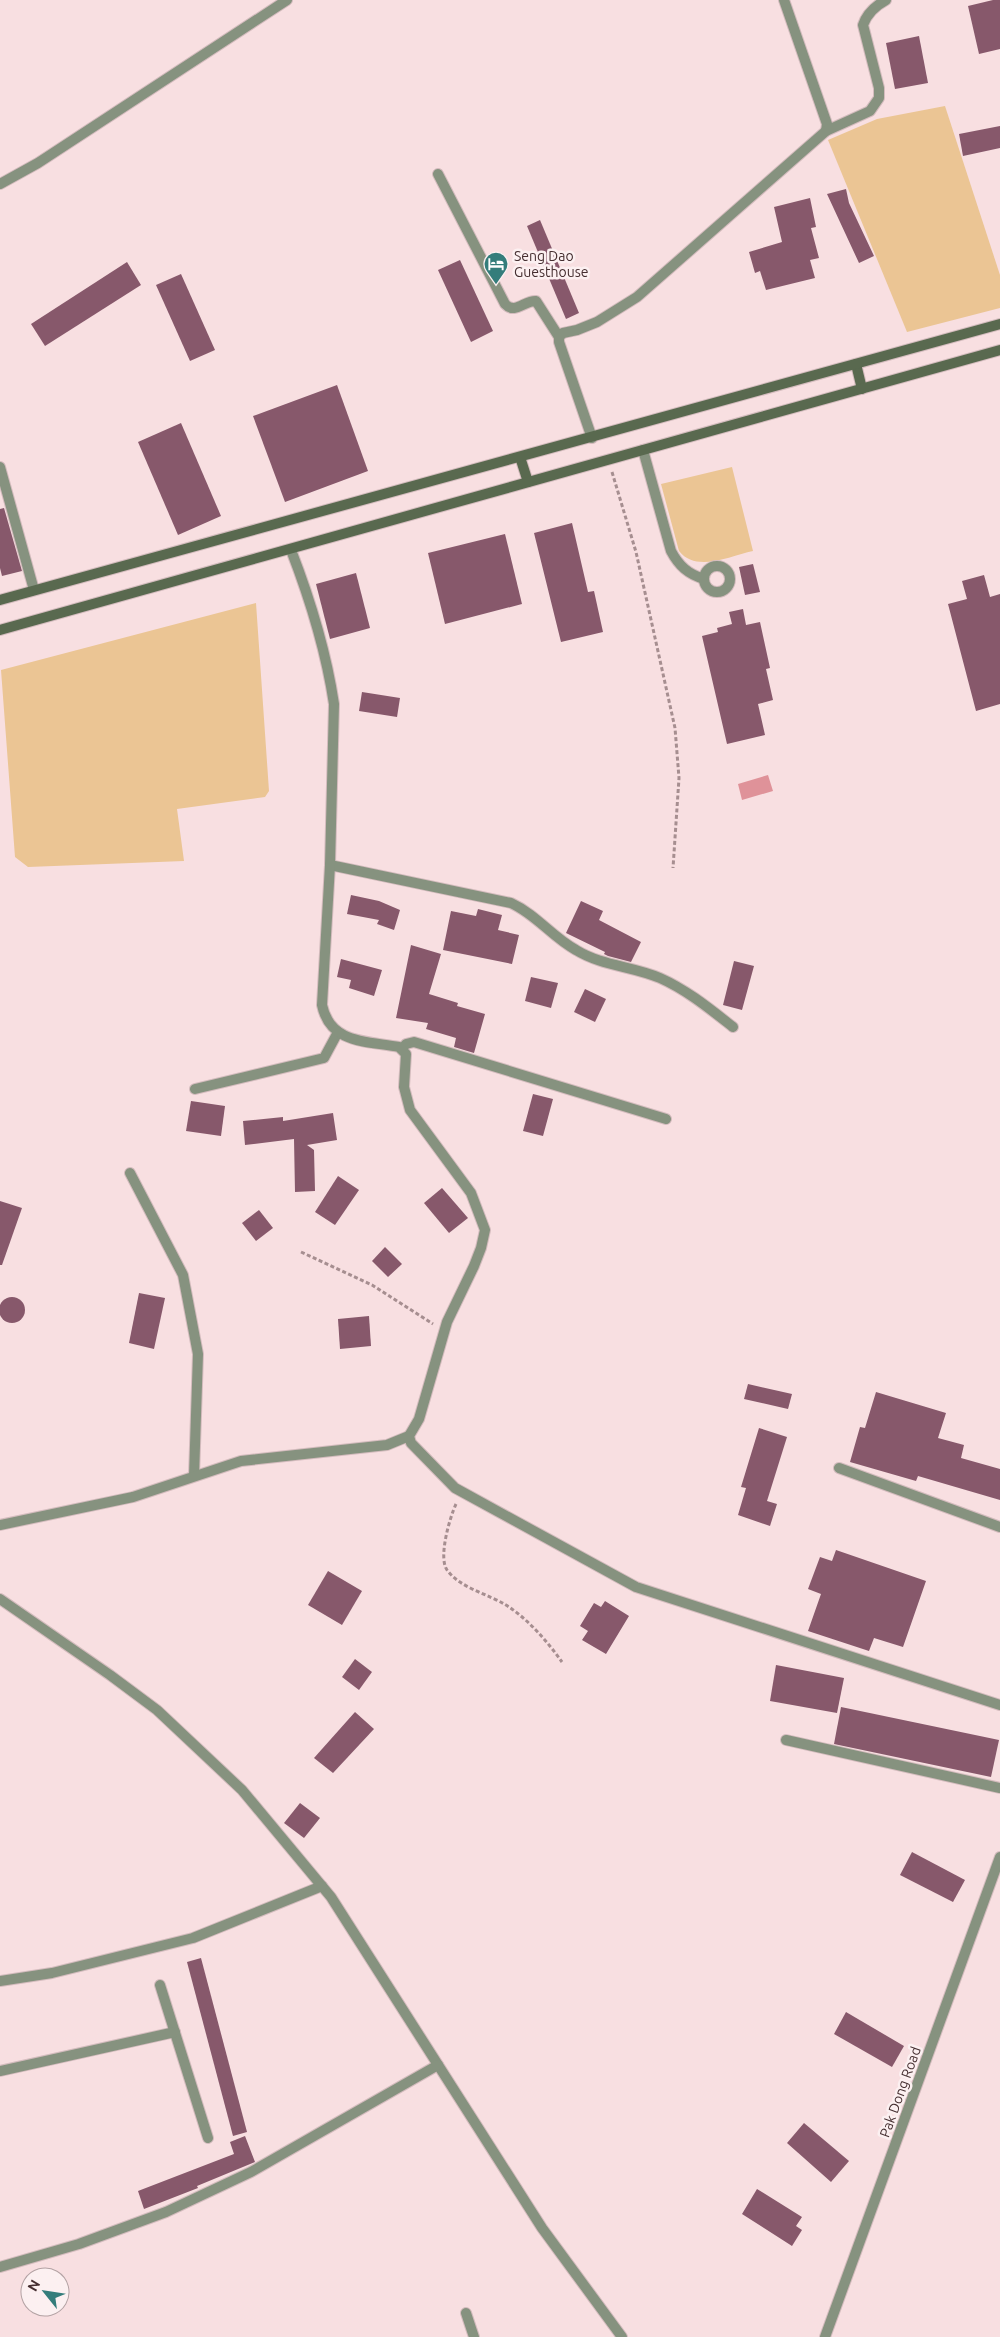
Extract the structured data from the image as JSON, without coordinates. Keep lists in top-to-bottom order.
{
  "streets": {
    "street": ["Pak Dong Road"]
  },
  "places": {
    "hotel": ["Seng Dao Guesthouse"]
  },
  "north": "top left"
}
